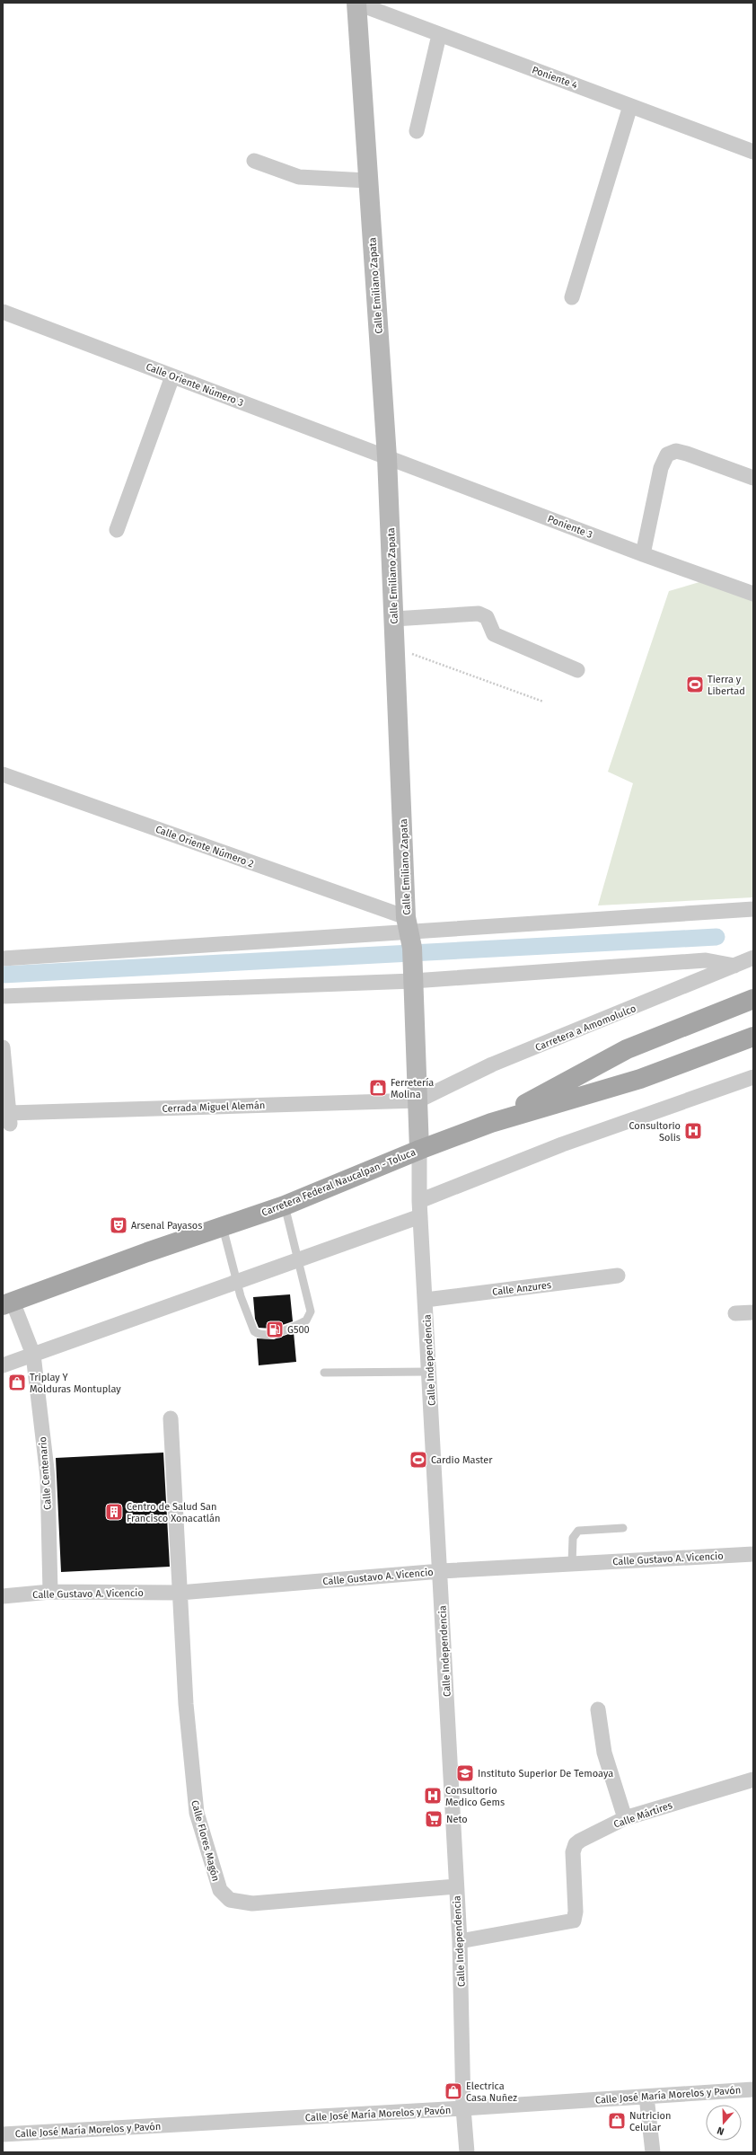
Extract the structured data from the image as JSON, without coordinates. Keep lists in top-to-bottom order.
{
  "streets": {
    "main road": ["Carretera Federal Naucalpan - Toluca"],
    "street": [
      "Poniente 4",
      "Calle Emiliano Zapata",
      "Calle Oriente Número 3",
      "Poniente 3",
      "Calle Oriente Número 2",
      "Carretera a Amomolulco",
      "Cerrada Miguel Alemán",
      "Calle Anzures",
      "Calle Independencia",
      "Calle Centenario",
      "Calle Gustavo A. Vicencio",
      "Calle Mártires",
      "Calle Flores Magón",
      "Calle José María Morelos y Pavón"
    ]
  },
  "crossings": [
    ["Poniente 4", "Calle Emiliano Zapata"],
    ["Calle Emiliano Zapata", "Calle Oriente Número 3"],
    ["Calle Emiliano Zapata", "Poniente 3"],
    ["Calle Emiliano Zapata", "Calle Oriente Número 2"],
    ["Calle Emiliano Zapata", "Carretera a Amomolulco"],
    ["Calle Emiliano Zapata", "Cerrada Miguel Alemán"],
    ["Calle Emiliano Zapata", "Carretera Federal Naucalpan - Toluca"],
    ["Calle Emiliano Zapata", "Calle Independencia"],
    ["Calle Oriente Número 3", "Poniente 3"],
    ["Carretera a Amomolulco", "Cerrada Miguel Alemán"],
    ["Carretera Federal Naucalpan - Toluca", "Calle Independencia"],
    ["Carretera Federal Naucalpan - Toluca", "Calle Centenario"],
    ["Calle Anzures", "Calle Independencia"],
    ["Calle Independencia", "Calle Gustavo A. Vicencio"],
    ["Calle Independencia", "Calle Mártires"],
    ["Calle Independencia", "Calle Flores Magón"],
    ["Calle Independencia", "Calle José María Morelos y Pavón"],
    ["Calle Centenario", "Calle Gustavo A. Vicencio"],
    ["Calle Gustavo A. Vicencio", "Calle Flores Magón"]
  ],
  "places": {
    "sports": ["Tierra y Libertad", "Cardio Master"],
    "shop": [
      "Ferretería Molina",
      "Triplay Y Molduras Montuplay",
      "Electrica Casa Nuñez",
      "Nutricion Celular"
    ],
    "hospital": ["Consultorio Solis", "Consultorio Medico Gems"],
    "theatre": ["Arsenal Payasos"],
    "fuel station": ["G500"],
    "building": ["Centro de Salud San Francisco Xonacatlán"],
    "school or university": ["Instituto Superior De Temoaya"],
    "supermarket": ["Neto"]
  },
  "north": "bottom"
}
